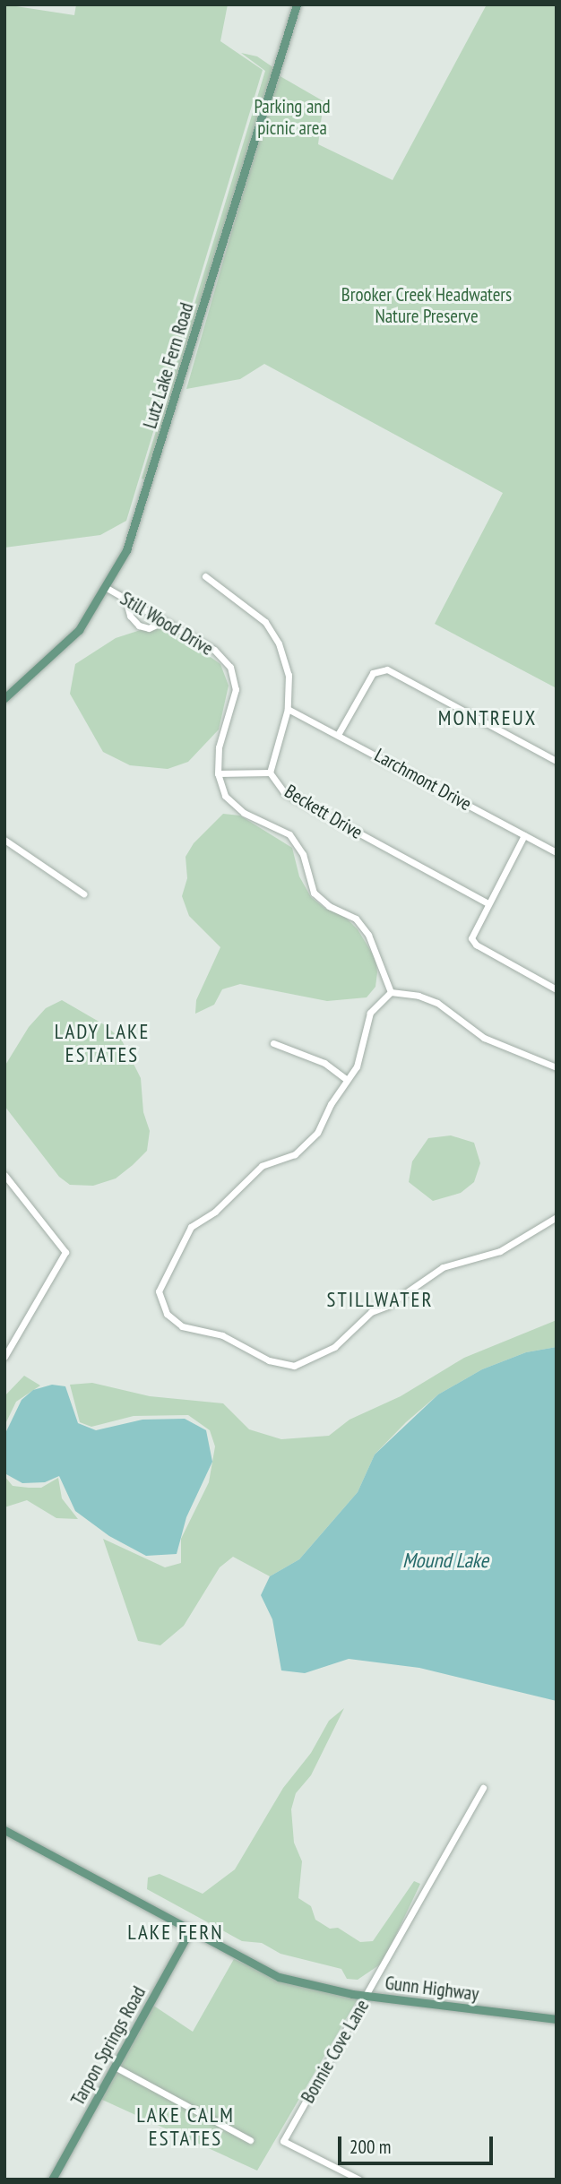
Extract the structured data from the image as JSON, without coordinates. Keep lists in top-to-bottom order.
{
  "streets": {
    "main road": ["Lutz Lake Fern Road", "Gunn Highway", "Tarpon Springs Road"],
    "street": [
      "Still Wood Drive",
      "Larchmont Drive",
      "Beckett Drive",
      "Bonnie Cove Lane"
    ]
  },
  "crossings": [
    ["Lutz Lake Fern Road", "Still Wood Drive"],
    ["Larchmont Drive", "Beckett Drive"],
    ["Gunn Highway", "Tarpon Springs Road"],
    ["Gunn Highway", "Bonnie Cove Lane"]
  ],
  "districts": [
    "MONTREUX",
    "LADY LAKE ESTATES",
    "STILLWATER",
    "LAKE FERN",
    "LAKE CALM ESTATES"
  ],
  "water": ["Mound Lake"],
  "parks": ["Parking and picnic area", "Brooker Creek Headwaters Nature Preserve"],
  "scale_bar": "200 m"
}
